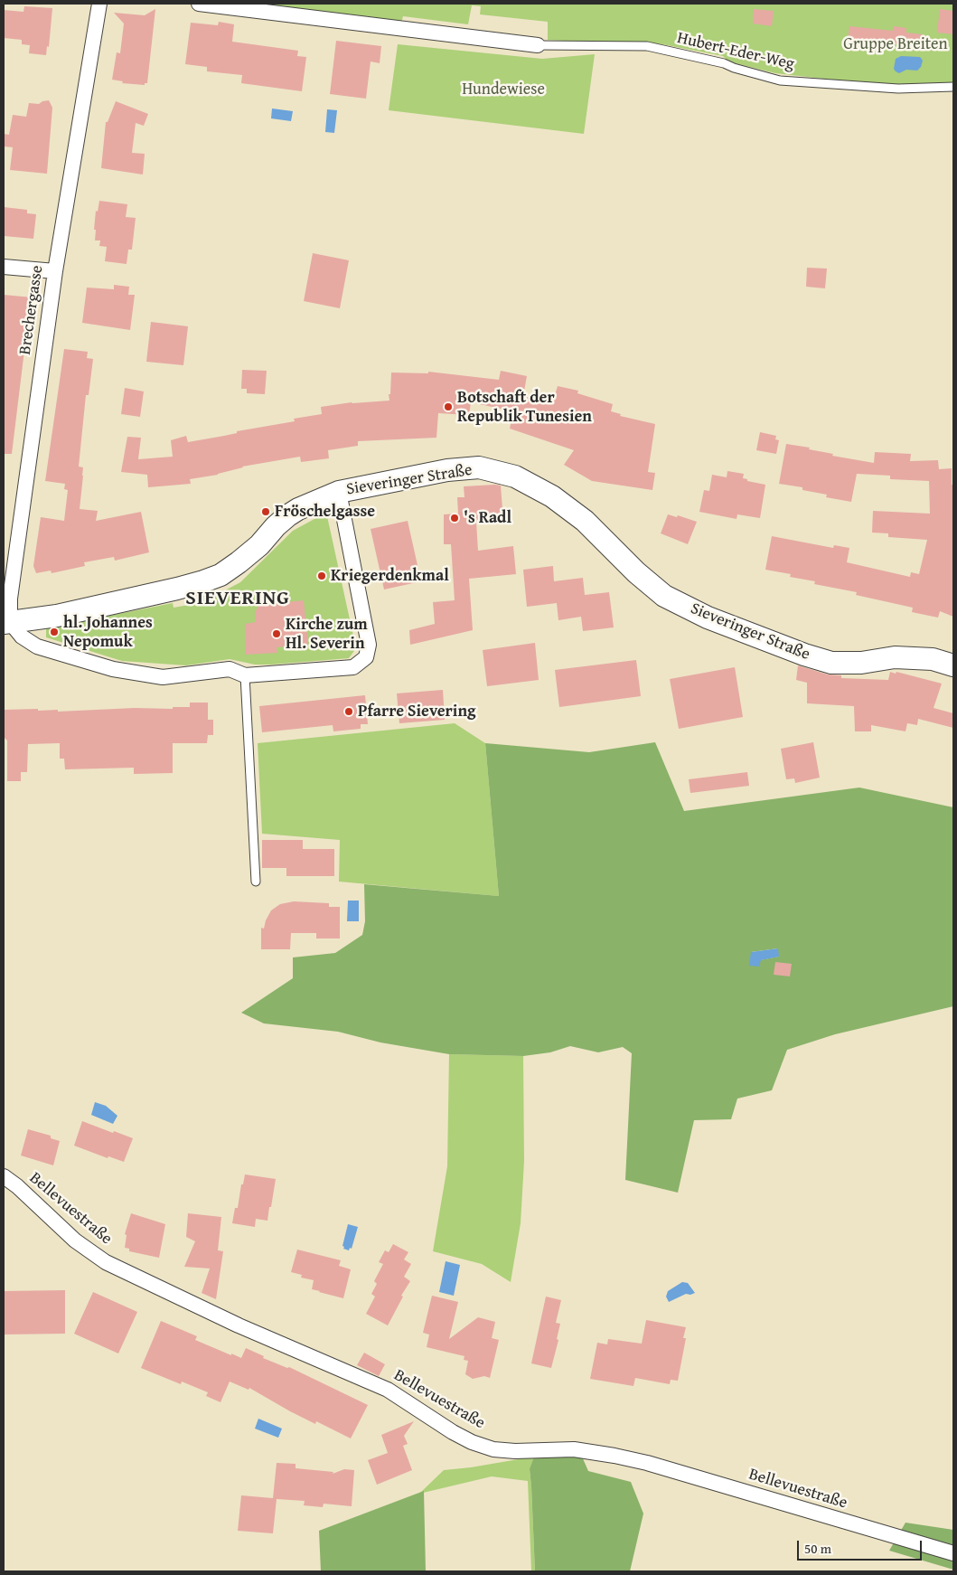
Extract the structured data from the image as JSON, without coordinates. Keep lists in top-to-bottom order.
{
  "streets": {
    "main road": ["Sieveringer Straße"],
    "street": ["Brechergasse", "Bellevuestraße"],
    "lane": ["Hubert-Eder-Weg"]
  },
  "crossings": [
    ["Brechergasse", "Sieveringer Straße"]
  ],
  "districts": ["SIEVERING"],
  "parks": ["Gruppe Breiten", "Hundewiese"],
  "places": [
    "Botschaft der Republik Tunesien",
    "Fröschelgasse",
    "'s Radl",
    "Kriegerdenkmal",
    "hl. Johannes Nepomuk",
    "Kirche zum Hl. Severin",
    "Pfarre Sievering"
  ],
  "scale_bar": "50 m"
}
